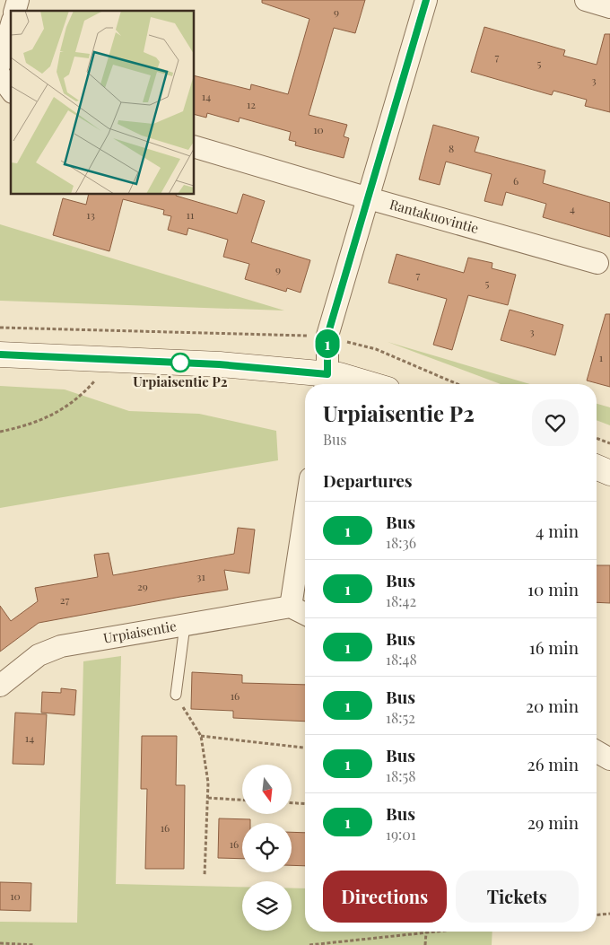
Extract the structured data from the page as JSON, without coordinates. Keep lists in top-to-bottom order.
{
  "streets": {
    "street": ["Rantakuovintie", "Urpiaisentie"]
  },
  "places": ["Urpiaisentie P2"],
  "lines": ["bus line 1"],
  "house_numbers": [
    "9",
    "7",
    "5",
    "3",
    "14",
    "12",
    "10",
    "8",
    "6",
    "4",
    "13",
    "11",
    "9",
    "7",
    "5",
    "3",
    "1",
    "31",
    "29",
    "27",
    "16",
    "14",
    "16",
    "16",
    "10"
  ],
  "north": "bottom",
  "page": {
    "on_map": "1",
    "heading": [
      ["Urpiaisentie P2", "Bus"],
      "Departures"
    ],
    "list": [
      {
        "mark": "1",
        "name": "Bus",
        "note": "18:36",
        "value": "4 min"
      },
      {
        "mark": "1",
        "name": "Bus",
        "note": "18:42",
        "value": "10 min"
      },
      {
        "mark": "1",
        "name": "Bus",
        "note": "18:48",
        "value": "16 min"
      },
      {
        "mark": "1",
        "name": "Bus",
        "note": "18:52",
        "value": "20 min"
      },
      {
        "mark": "1",
        "name": "Bus",
        "note": "18:58",
        "value": "26 min"
      },
      {
        "mark": "1",
        "name": "Bus",
        "note": "19:01",
        "value": "29 min"
      }
    ],
    "buttons": ["Directions", "Tickets"]
  }
}
